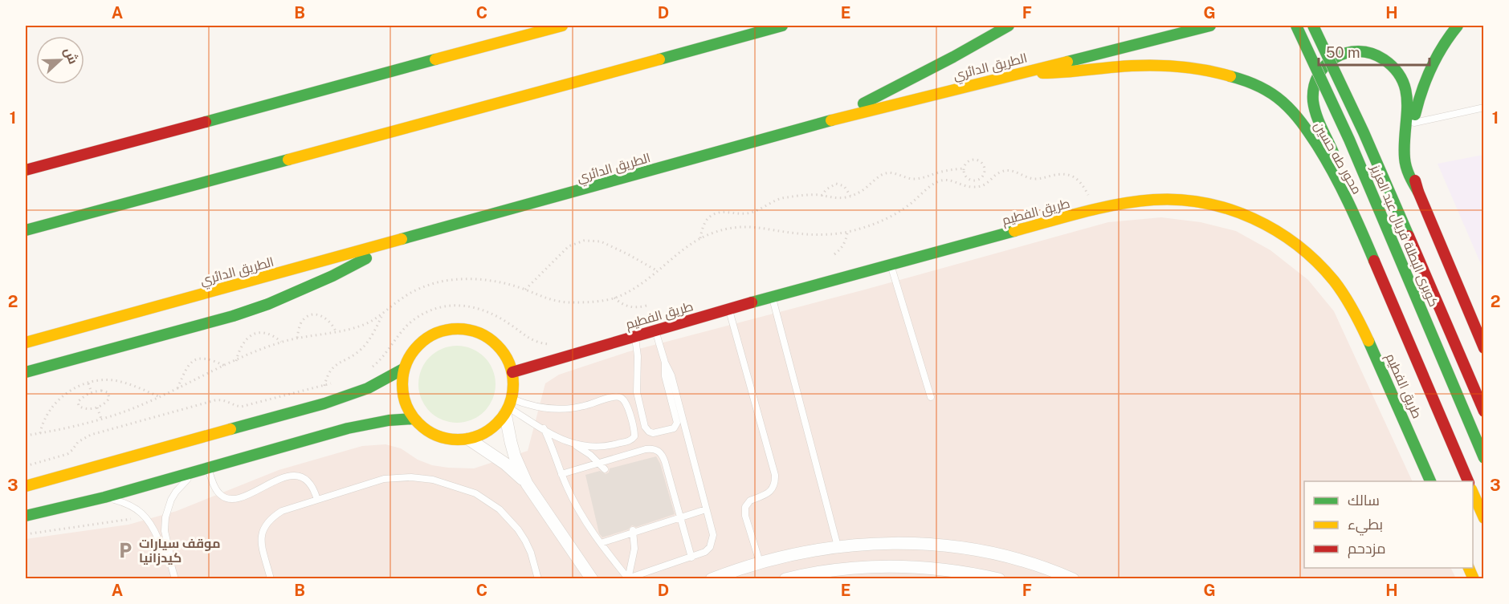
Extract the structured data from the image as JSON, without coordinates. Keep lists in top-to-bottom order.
{
  "streets": {
    "main road": [
      "الطريق الدائري",
      "محور طه حسين",
      "طريق الفطيم",
      "كوبرى البطلة فريال عبد العزيز"
    ]
  },
  "crossings": [
    ["الطريق الدائري", "محور طه حسين"]
  ],
  "places": {
    "parking": ["موقف سيارات كيدزانيا"]
  },
  "legend": ["سالك", "بطيء", "مزدحم"],
  "scale_bar": "50 m",
  "north": "right",
  "grid": {
    "columns": [
      "A",
      "B",
      "C",
      "D",
      "E",
      "F",
      "G",
      "H"
    ],
    "rows": ["1", "2", "3"]
  }
}
